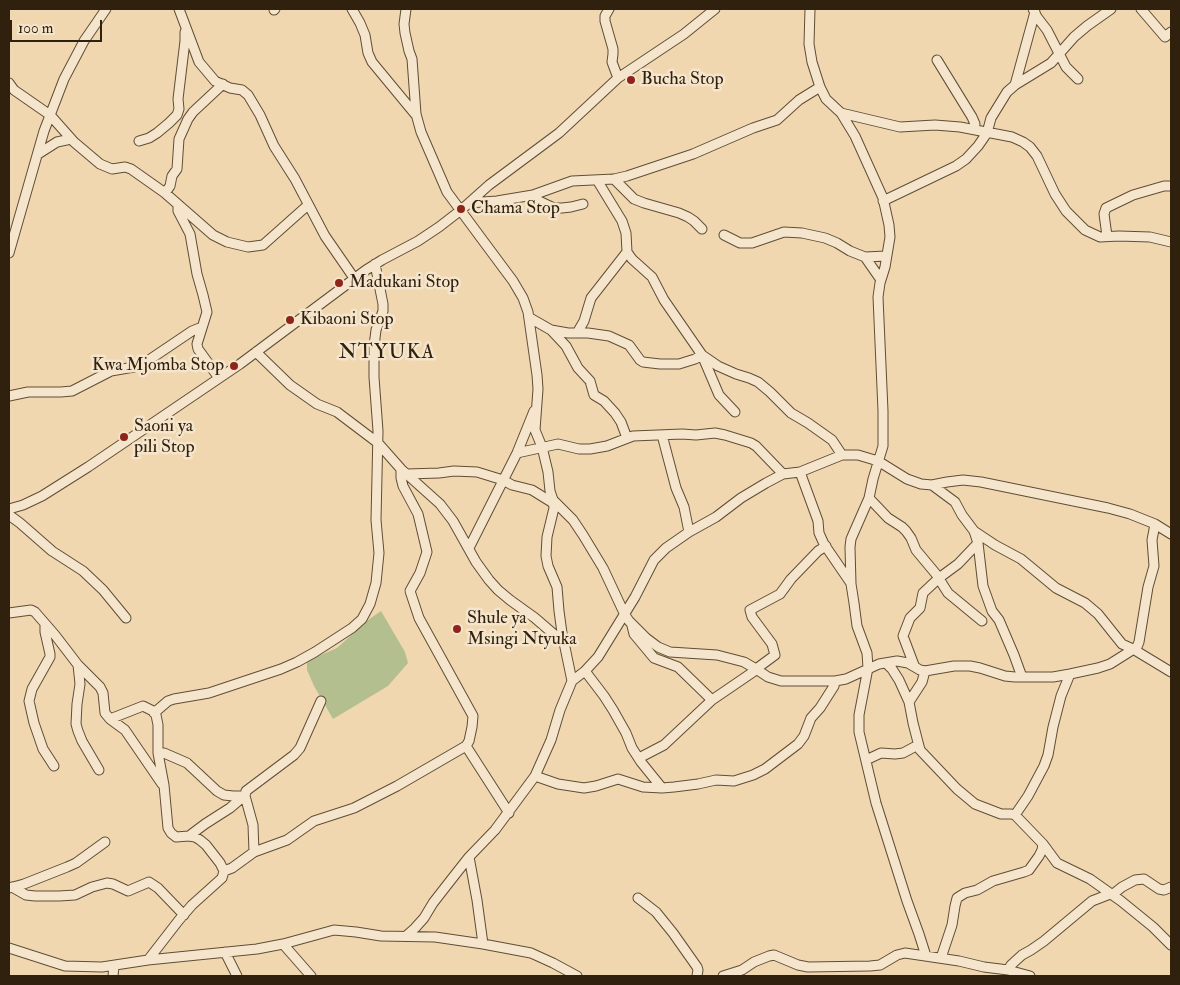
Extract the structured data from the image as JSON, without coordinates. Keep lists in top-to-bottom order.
{
  "districts": ["NTYUKA"],
  "places": [
    "Bucha Stop",
    "Chama Stop",
    "Madukani Stop",
    "Kibaoni Stop",
    "Kwa Mjomba Stop",
    "Saoni ya pili Stop",
    "Shule ya Msingi Ntyuka"
  ],
  "scale_bar": "100 m"
}
